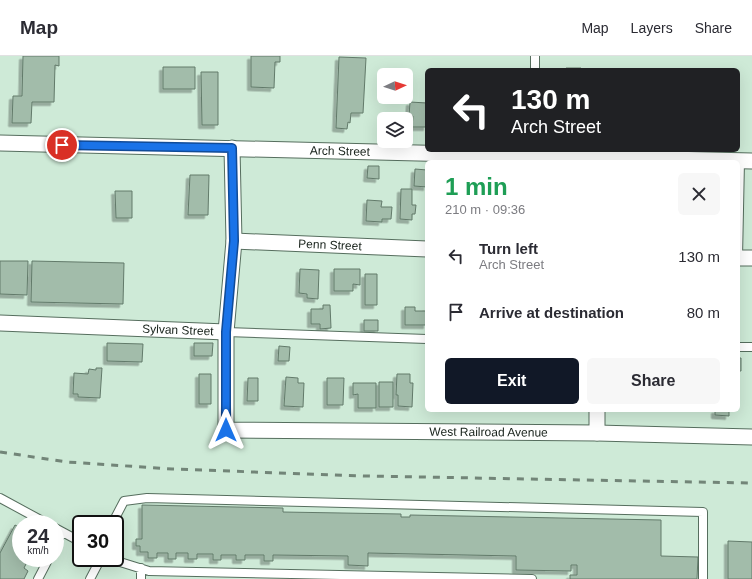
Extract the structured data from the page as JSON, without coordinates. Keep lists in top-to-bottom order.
{
  "streets": {
    "street": [
      "Arch Street",
      "Penn Street",
      "Sylvan Street",
      "West Railroad Avenue"
    ]
  },
  "crossings": [
    ["Sylvan Street", "West Railroad Avenue"]
  ],
  "north": "right",
  "page": {
    "header": "Map",
    "nav": ["Map", "Layers", "Share"],
    "turn": ["130 m", "Arch Street"],
    "heading": ["1 min", "210 m · 09:36"],
    "list": [
      {
        "name": "Turn left",
        "note": "Arch Street",
        "value": "130 m"
      },
      {
        "name": "Arrive at destination",
        "value": "80 m"
      }
    ],
    "buttons": ["Exit", "Share"],
    "speed": "24 km/h",
    "limit": "30"
  }
}
